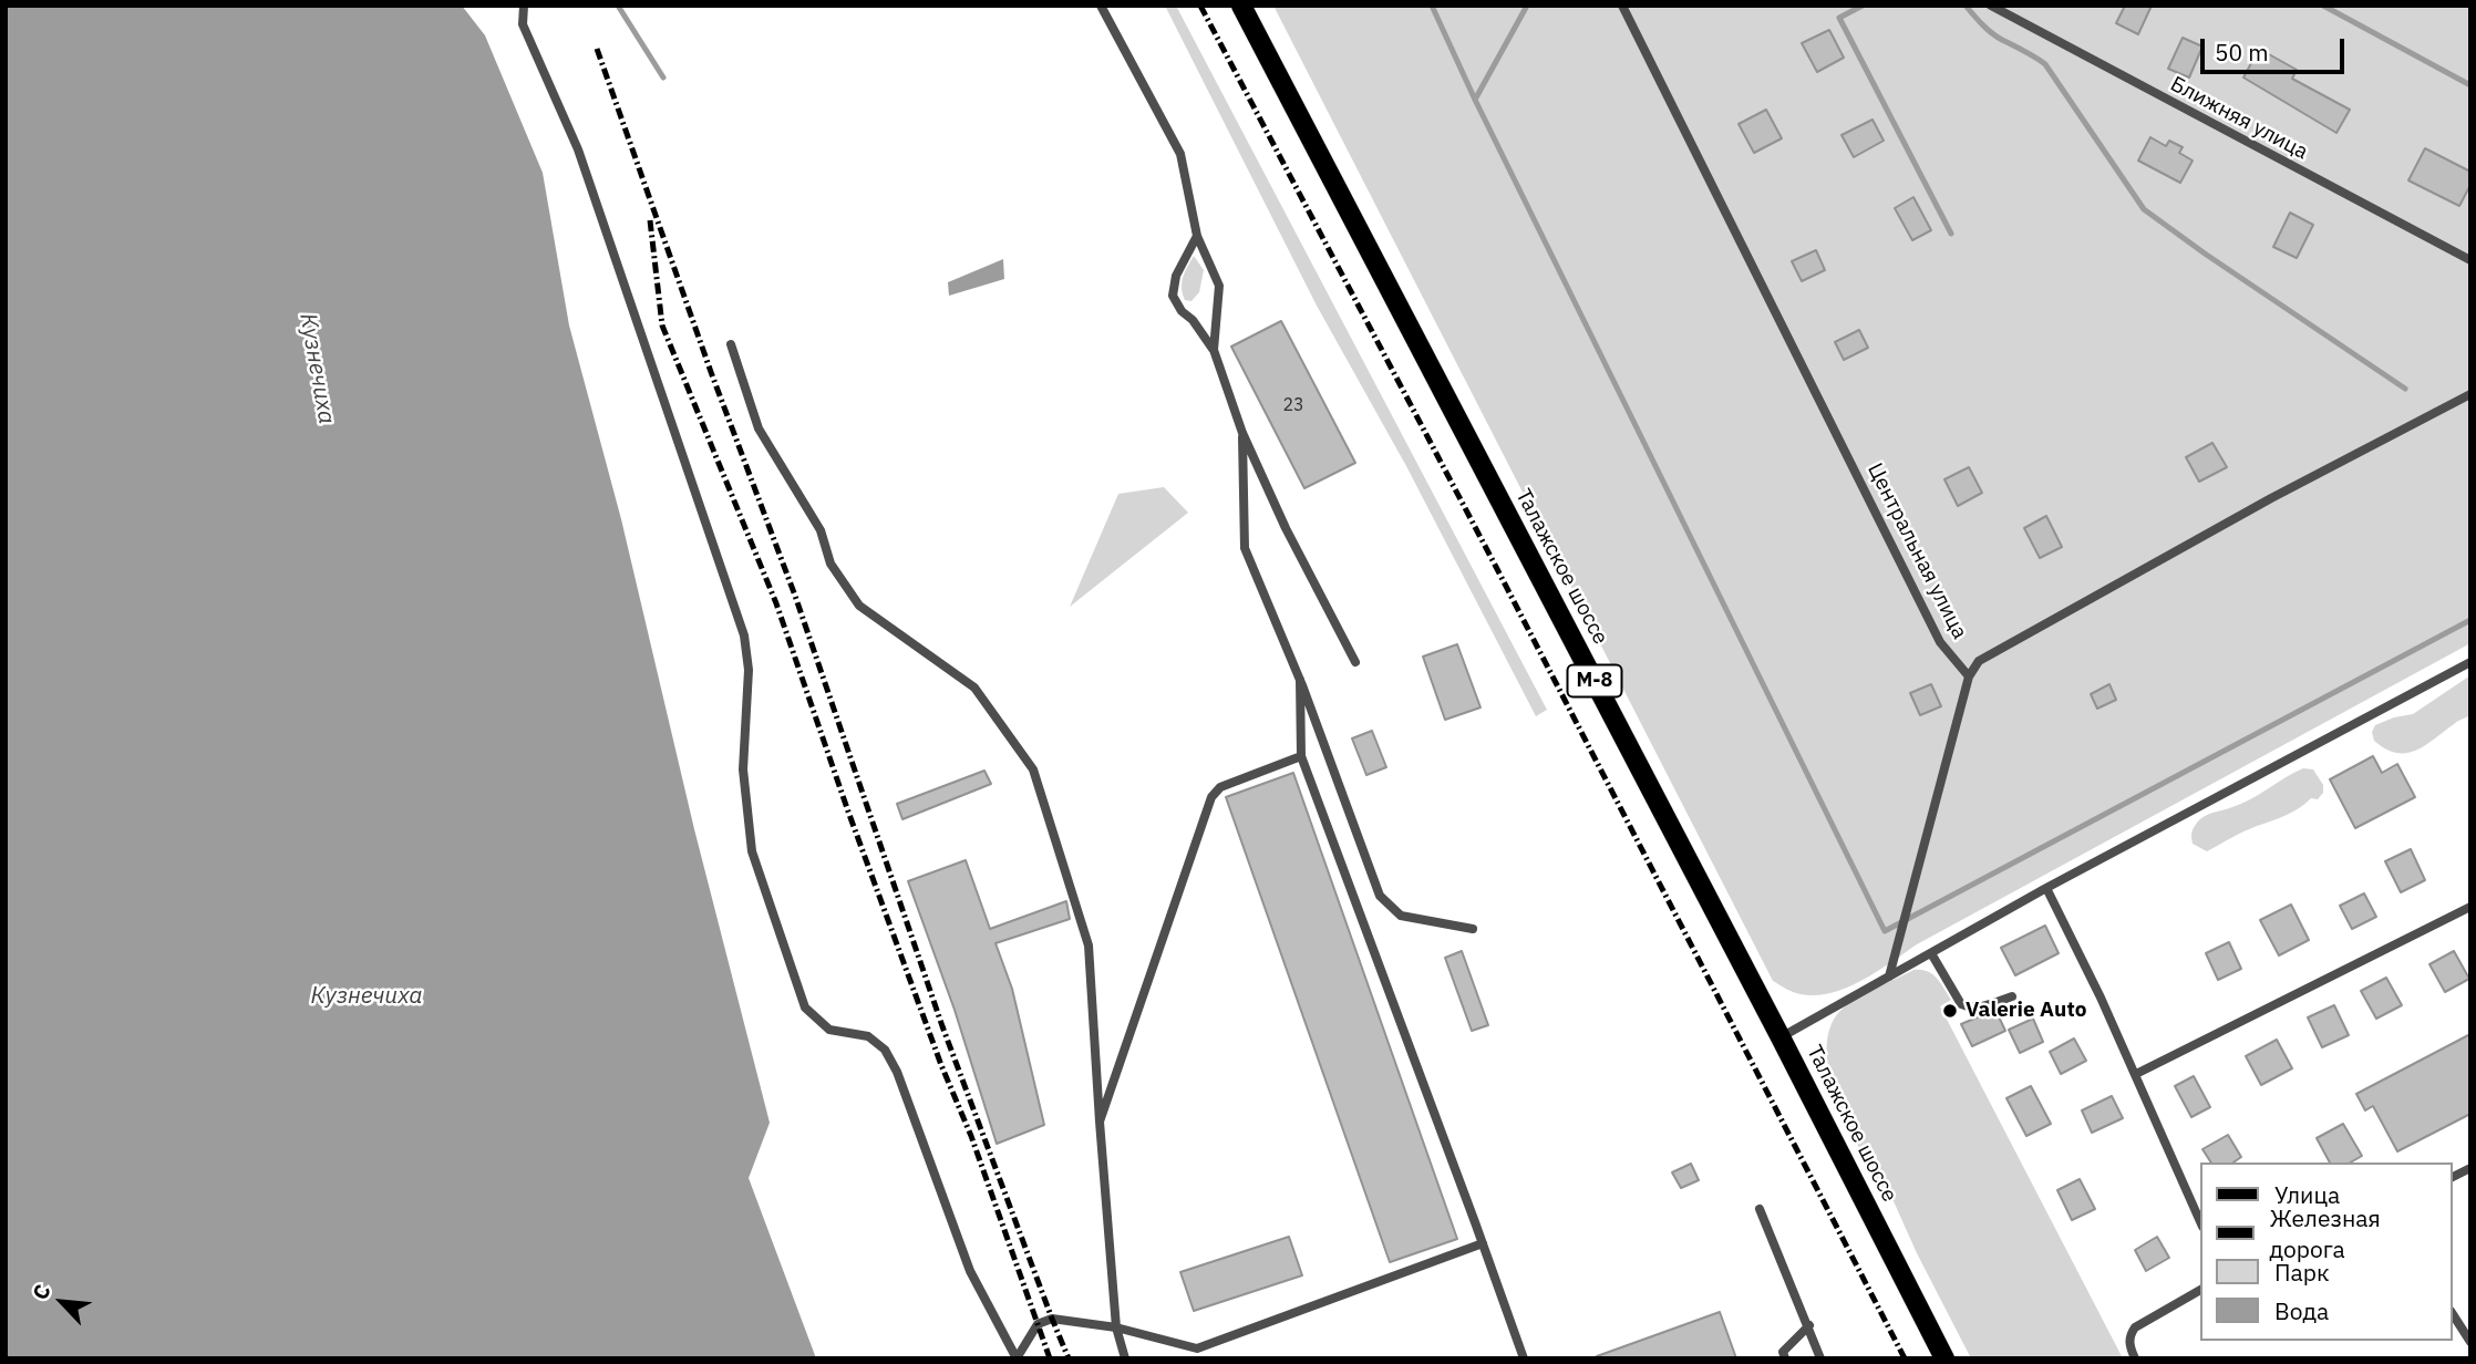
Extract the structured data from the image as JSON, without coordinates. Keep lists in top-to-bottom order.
{
  "streets": {
    "main road": ["Талажское шоссе", "М-8"],
    "lane": ["Ближняя улица", "Центральная улица"]
  },
  "water": ["Кузнечиха"],
  "places": ["Valerie Auto"],
  "house_numbers": ["23"],
  "legend": [
    "Улица",
    "Железная дорога",
    "Парк",
    "Вода"
  ],
  "scale_bar": "50 m",
  "north": "top left"
}
